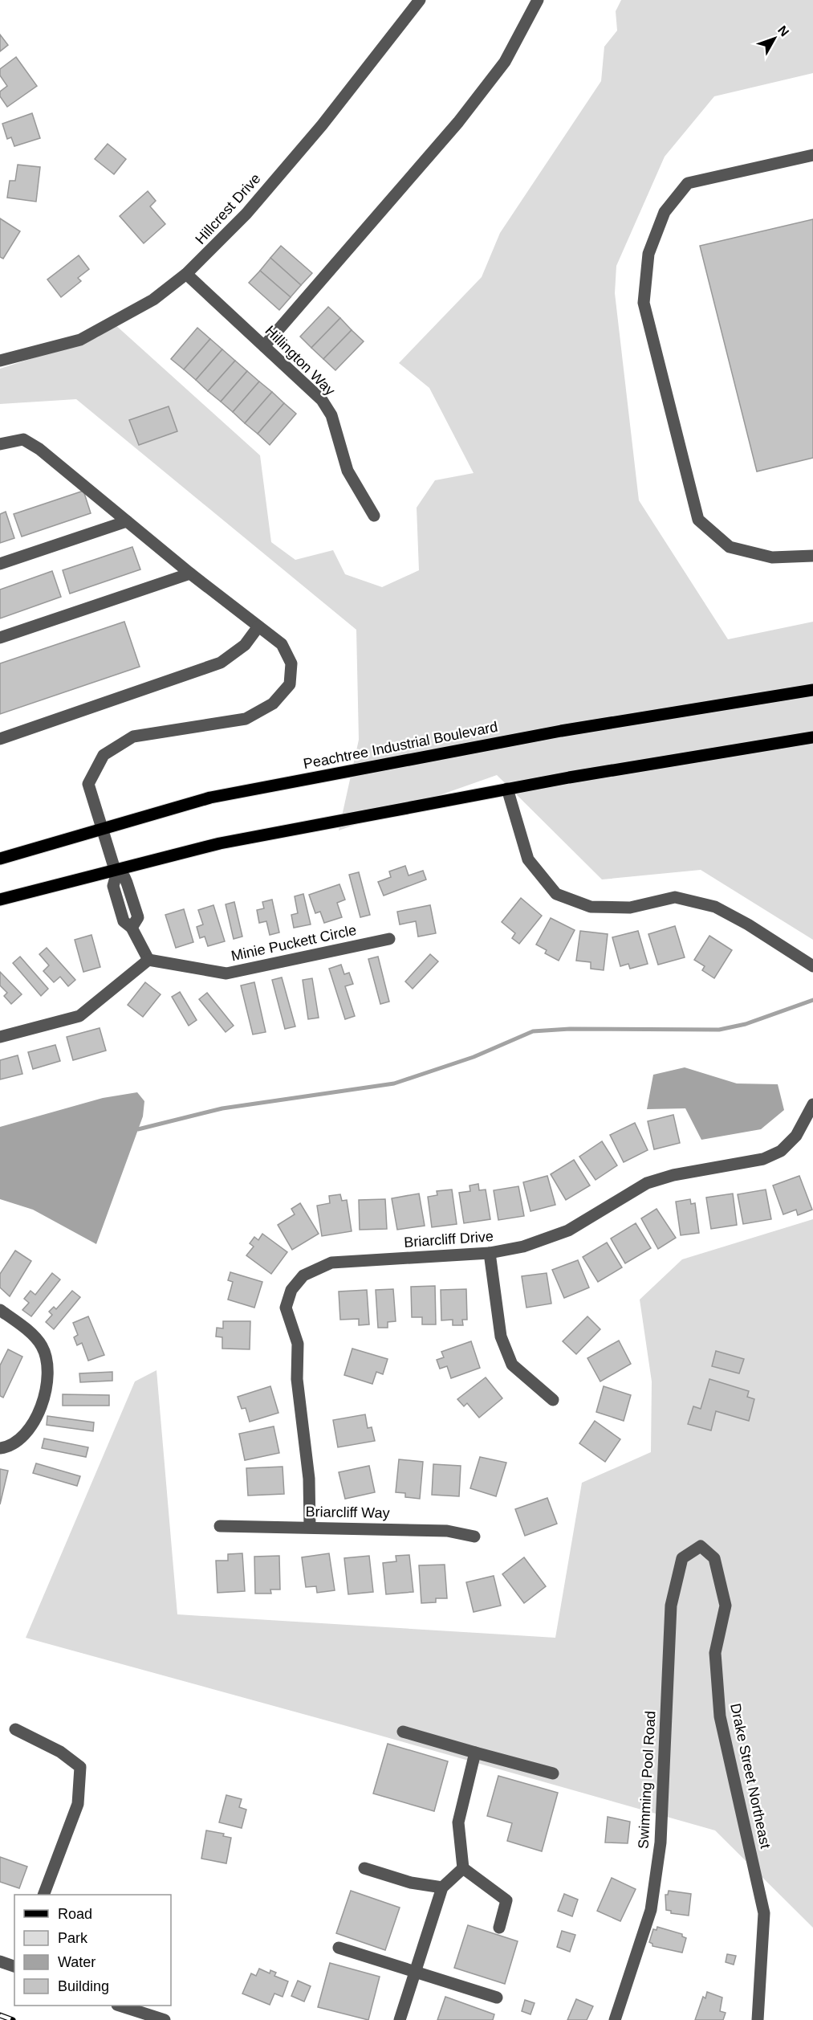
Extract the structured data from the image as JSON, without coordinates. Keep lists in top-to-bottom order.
{
  "streets": {
    "main road": ["Peachtree Industrial Boulevard"],
    "street": [
      "Hillcrest Drive",
      "Hillington Way",
      "Minie Puckett Circle",
      "Briarcliff Drive",
      "Briarcliff Way",
      "Drake Street Northeast",
      "Swimming Pool Road"
    ]
  },
  "crossings": [
    ["Hillcrest Drive", "Hillington Way"],
    ["Briarcliff Drive", "Briarcliff Way"],
    ["Drake Street Northeast", "Swimming Pool Road"]
  ],
  "legend": [
    "Road",
    "Park",
    "Water",
    "Building"
  ],
  "north": "top right"
}
